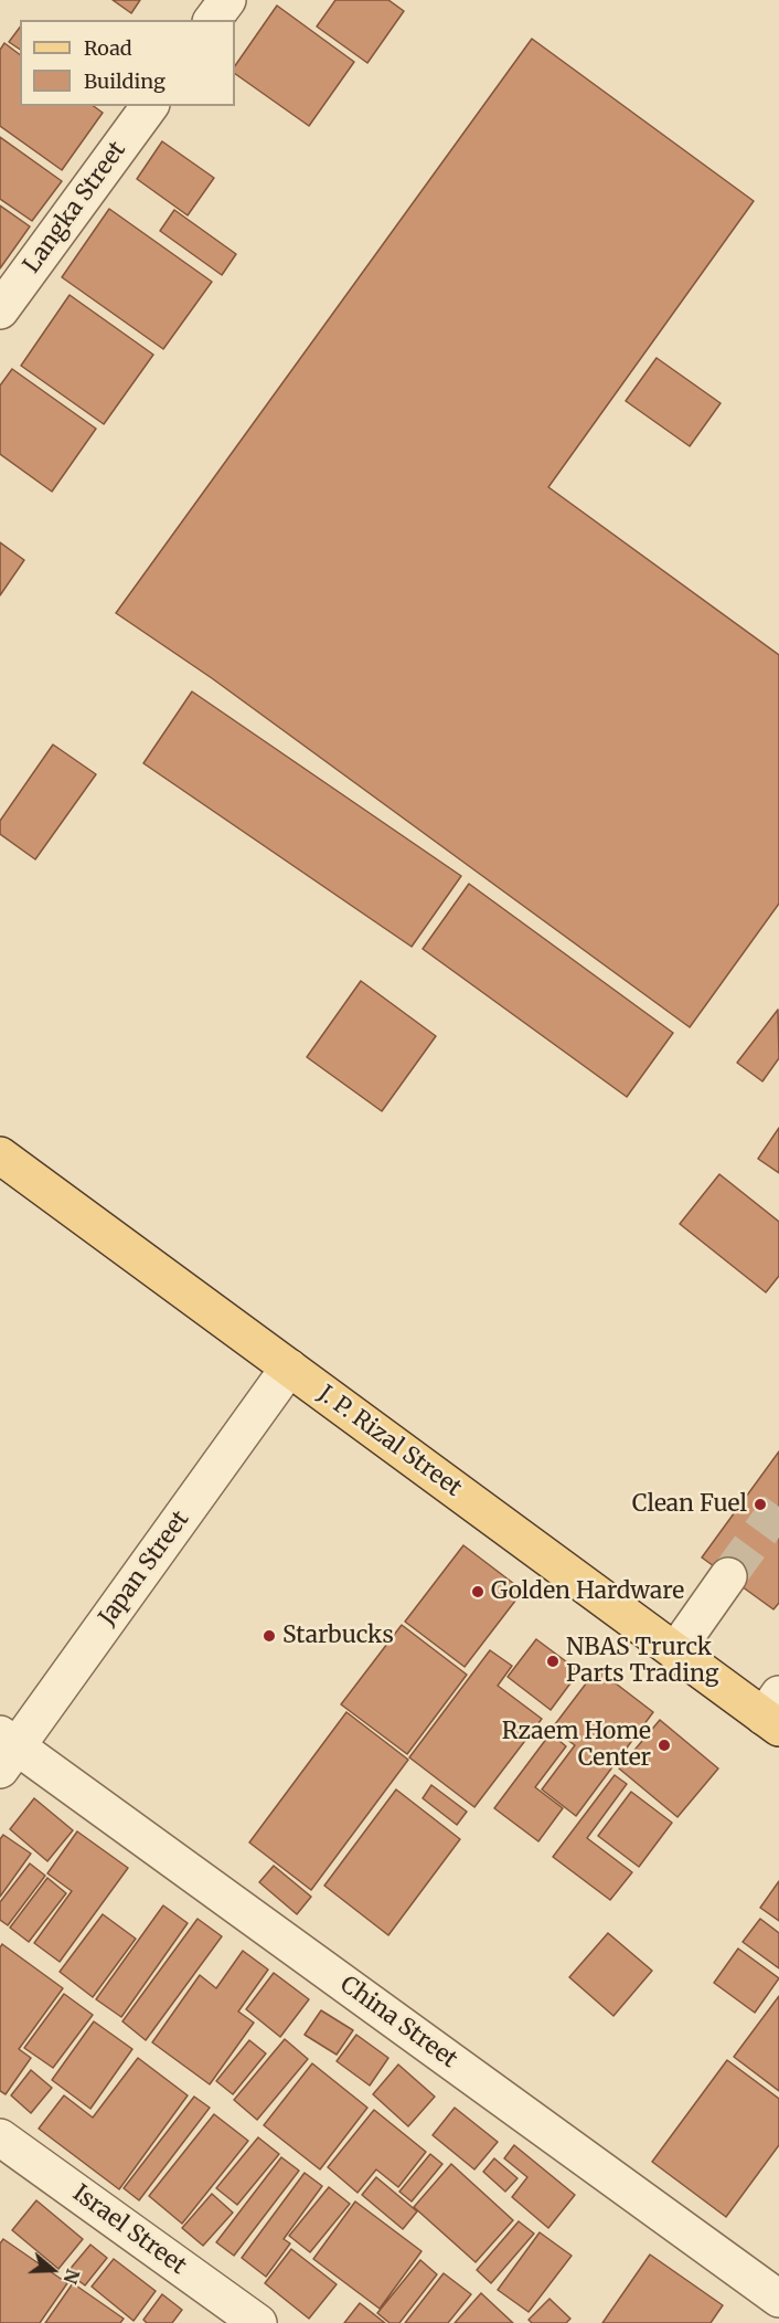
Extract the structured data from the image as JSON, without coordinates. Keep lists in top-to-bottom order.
{
  "streets": {
    "main road": ["J. P. Rizal Street"],
    "street": [
      "Langka Street",
      "Japan Street",
      "China Street",
      "Israel Street"
    ]
  },
  "crossings": [
    ["J. P. Rizal Street", "Japan Street"],
    ["Japan Street", "China Street"]
  ],
  "places": [
    "Clean Fuel",
    "Golden Hardware",
    "Starbucks",
    "NBAS Trurck Parts Trading",
    "Rzaem Home Center"
  ],
  "legend": ["Road", "Building"],
  "north": "right"
}
